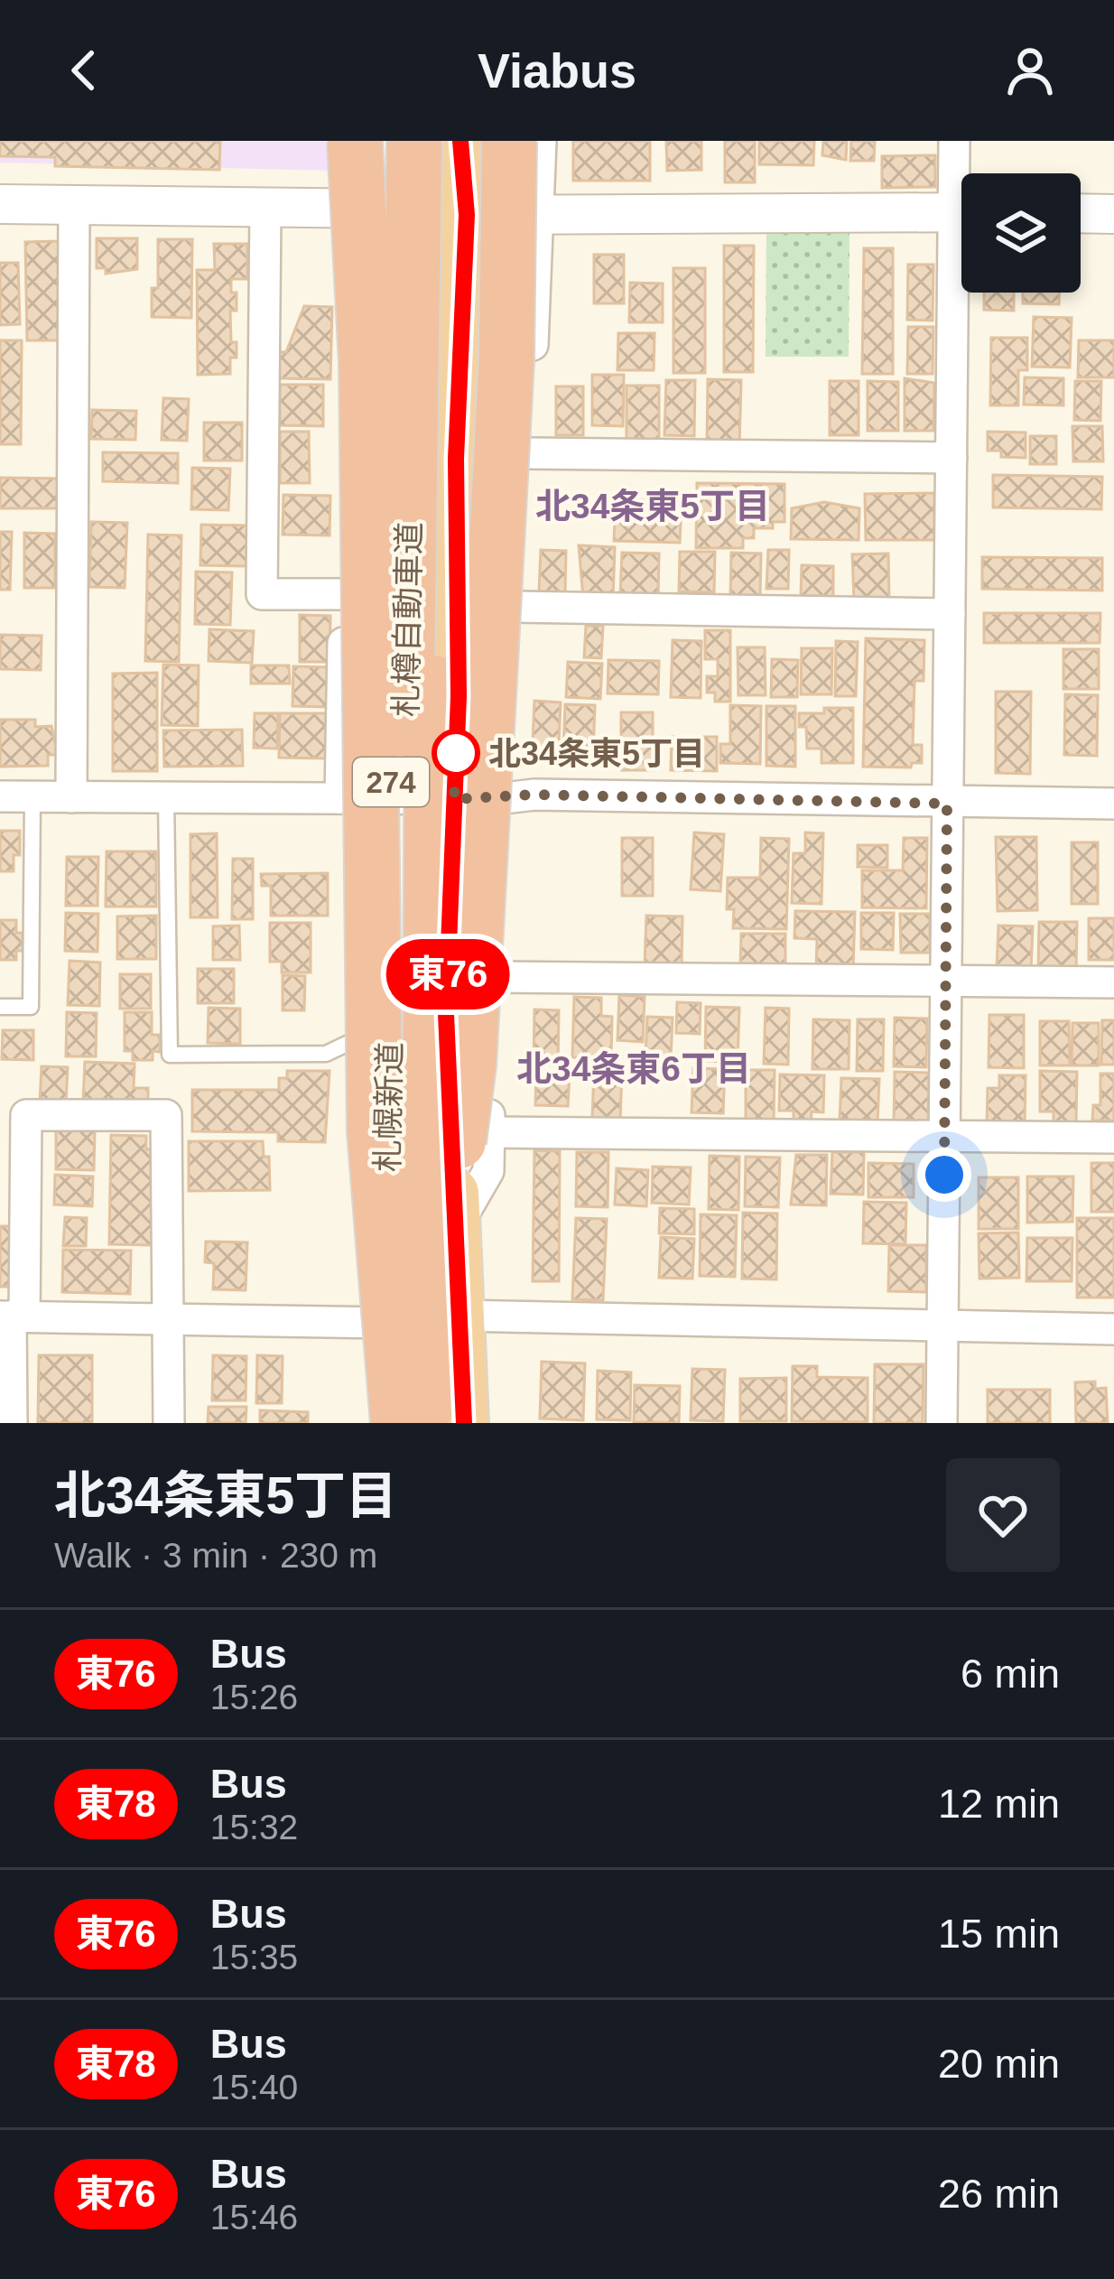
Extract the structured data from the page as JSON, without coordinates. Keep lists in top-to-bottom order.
{
  "streets": {
    "highway": ["札樽自動車道", "274", "札幌新道"]
  },
  "districts": ["北34条東5丁目", "北34条東6丁目"],
  "places": ["北34条東5丁目"],
  "lines": ["bus line 東76"],
  "page": {
    "header": "Viabus",
    "on_map": "東76",
    "heading": ["北34条東5丁目", "Walk · 3 min · 230 m"],
    "list": [
      {
        "mark": "東76",
        "name": "Bus",
        "note": "15:26",
        "value": "6 min"
      },
      {
        "mark": "東78",
        "name": "Bus",
        "note": "15:32",
        "value": "12 min"
      },
      {
        "mark": "東76",
        "name": "Bus",
        "note": "15:35",
        "value": "15 min"
      },
      {
        "mark": "東78",
        "name": "Bus",
        "note": "15:40",
        "value": "20 min"
      },
      {
        "mark": "東76",
        "name": "Bus",
        "note": "15:46",
        "value": "26 min"
      }
    ]
  }
}
